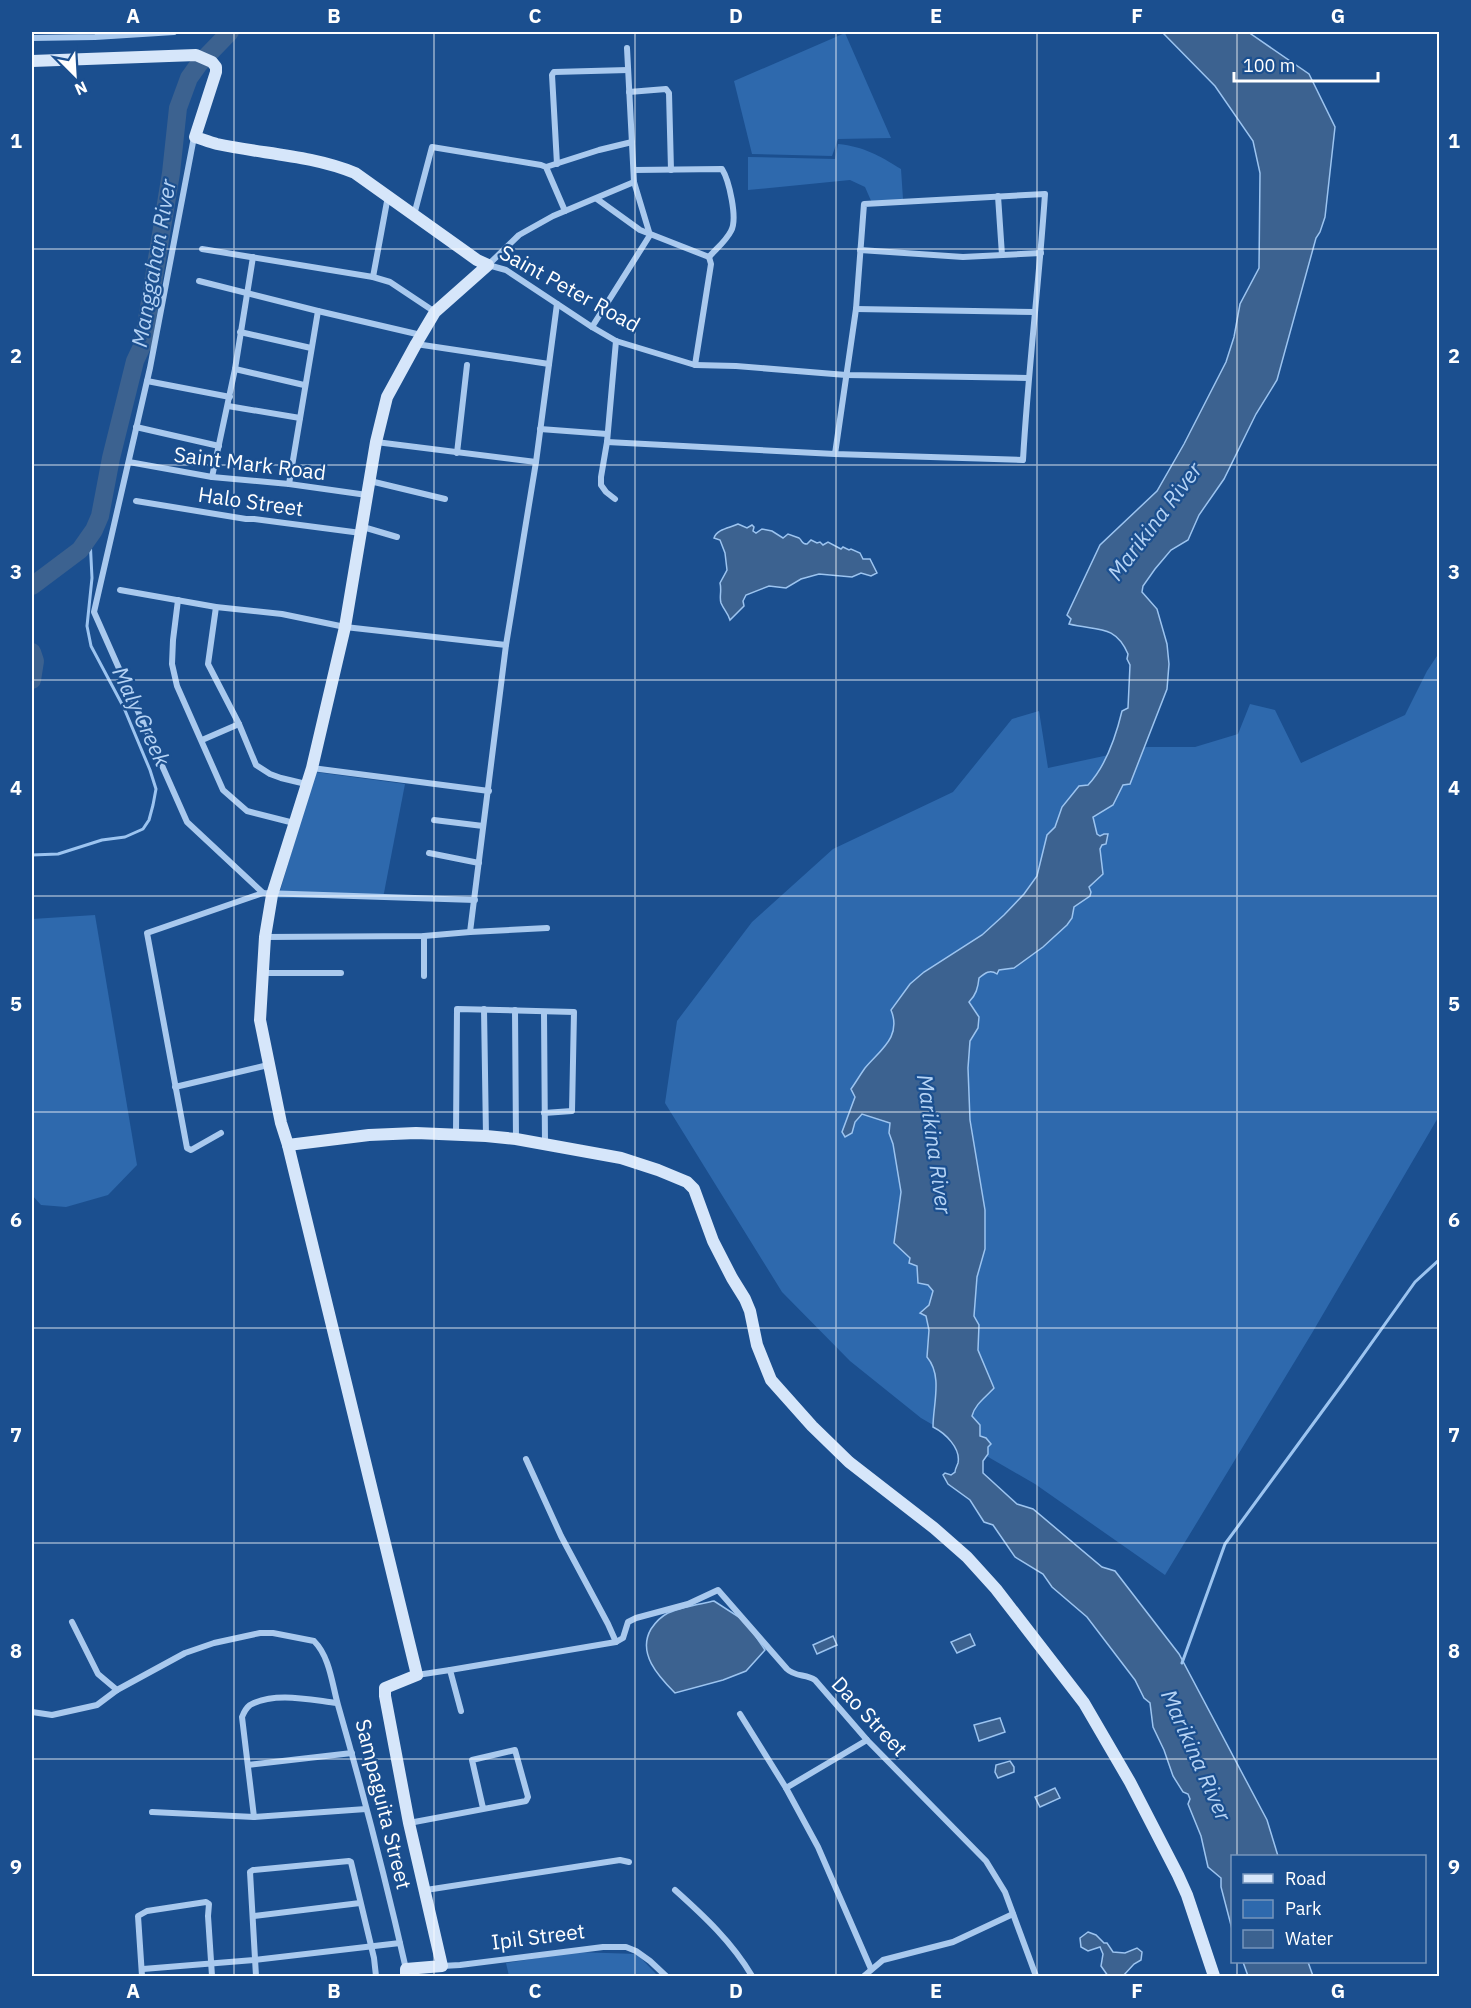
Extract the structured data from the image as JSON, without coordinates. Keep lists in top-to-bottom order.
{
  "streets": {
    "street": [
      "Saint Peter Road",
      "Saint Mark Road",
      "Halo Street",
      "Dao Street",
      "Sampaguita Street",
      "Ipil Street"
    ]
  },
  "crossings": [
    ["Sampaguita Street", "Ipil Street"]
  ],
  "water": ["Manggahan River", "Marikina River", "Maly Creek"],
  "legend": ["Road", "Park", "Water"],
  "scale_bar": "100 m",
  "north": "bottom right",
  "grid": {
    "columns": [
      "A",
      "B",
      "C",
      "D",
      "E",
      "F",
      "G"
    ],
    "rows": [
      "1",
      "2",
      "3",
      "4",
      "5",
      "6",
      "7",
      "8",
      "9"
    ]
  }
}
